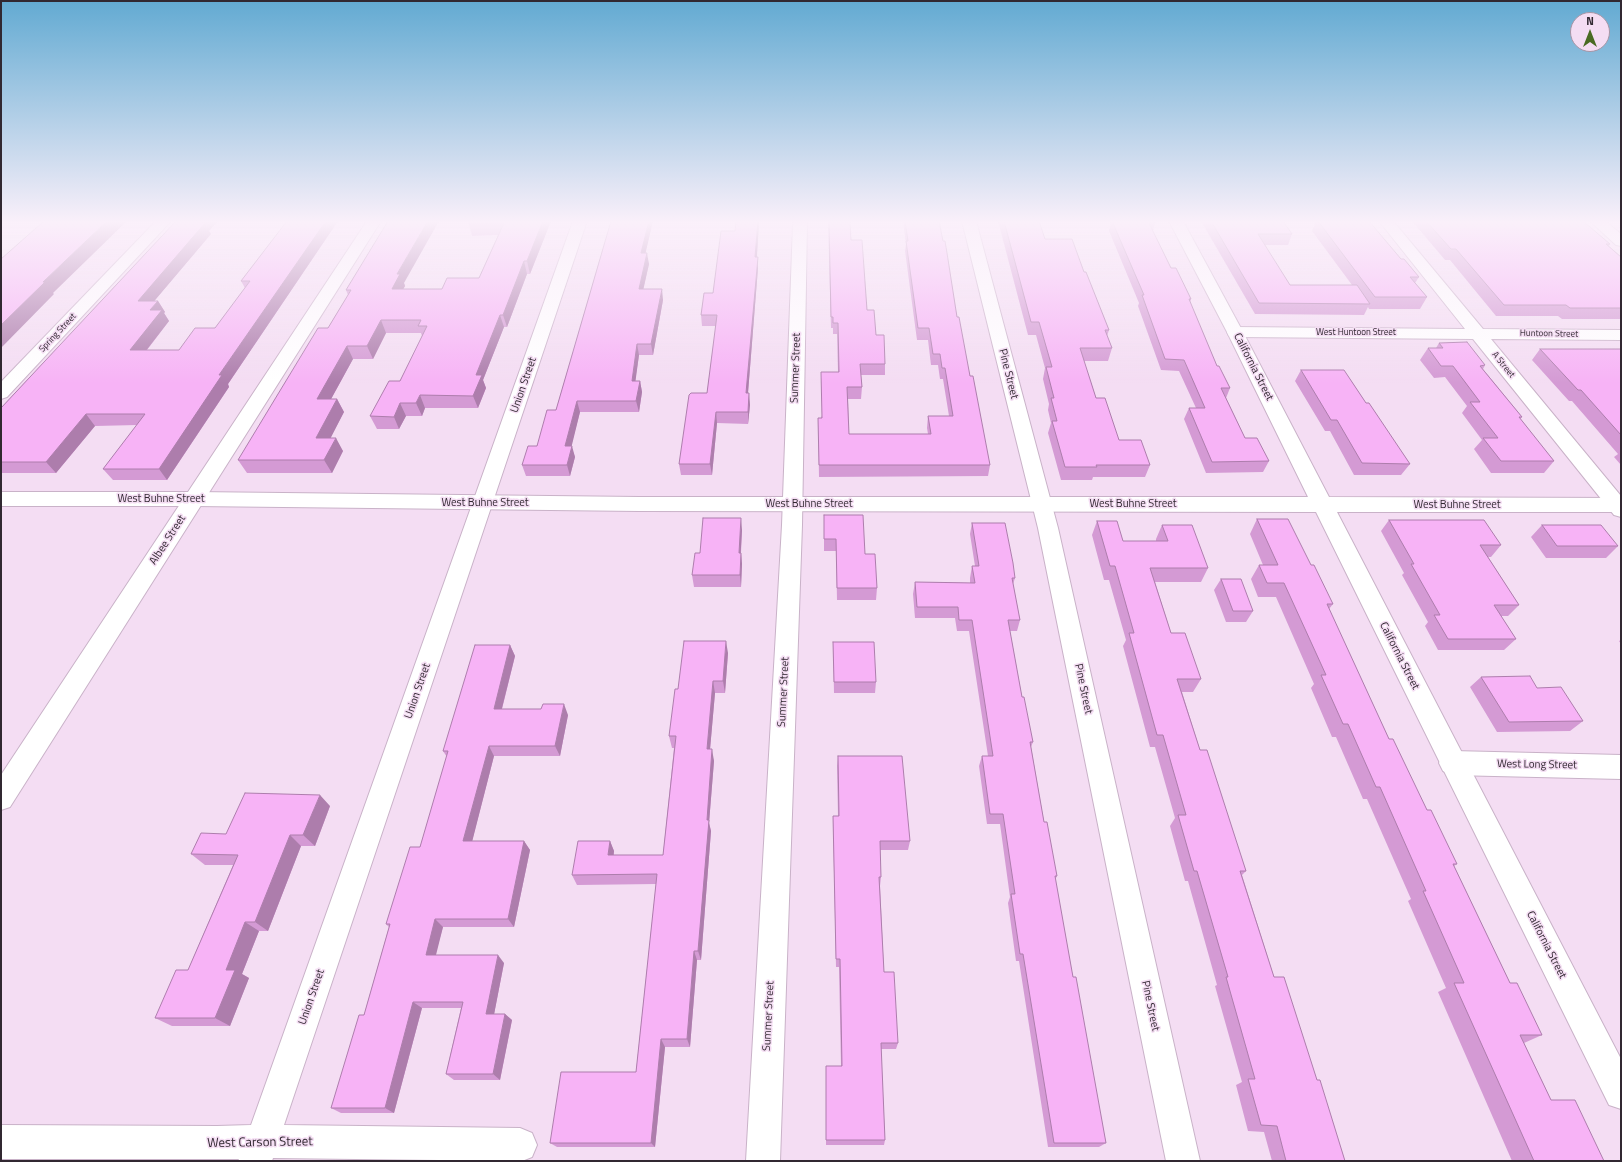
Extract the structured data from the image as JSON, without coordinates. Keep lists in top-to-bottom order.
{
  "streets": {
    "street": [
      "Spring Street",
      "West Huntoon Street",
      "Huntoon Street",
      "A Street",
      "California Street",
      "Summer Street",
      "Pine Street",
      "Union Street",
      "West Buhne Street",
      "Albee Street",
      "West Long Street",
      "West Carson Street"
    ]
  },
  "crossings": [
    ["West Huntoon Street", "Huntoon Street"],
    ["West Huntoon Street", "A Street"],
    ["West Huntoon Street", "California Street"],
    ["Huntoon Street", "A Street"],
    ["A Street", "West Buhne Street"],
    ["California Street", "West Buhne Street"],
    ["California Street", "West Long Street"],
    ["Summer Street", "West Buhne Street"],
    ["Pine Street", "West Buhne Street"],
    ["Union Street", "West Buhne Street"],
    ["Union Street", "West Carson Street"],
    ["West Buhne Street", "Albee Street"]
  ],
  "north": "top"
}
